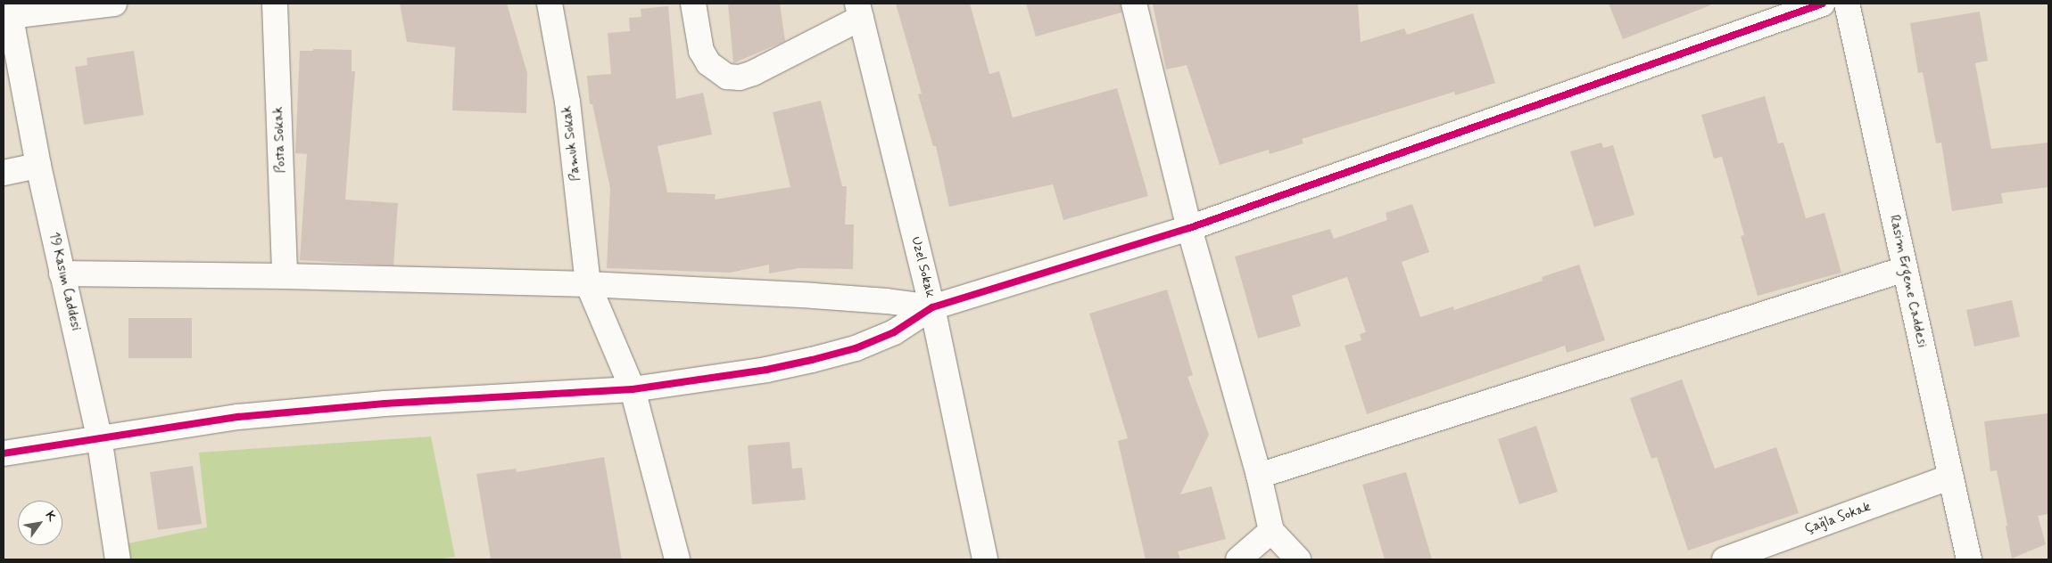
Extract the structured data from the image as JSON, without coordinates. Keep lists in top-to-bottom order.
{
  "streets": {
    "street": [
      "Posta Sokak",
      "Pamuk Sokak",
      "Uzel Sokak",
      "19 Kasım Caddesi",
      "Rasim Ergene Caddesi",
      "Çağla Sokak"
    ]
  },
  "crossings": [
    ["Rasim Ergene Caddesi", "Çağla Sokak"]
  ],
  "north": "top right"
}
